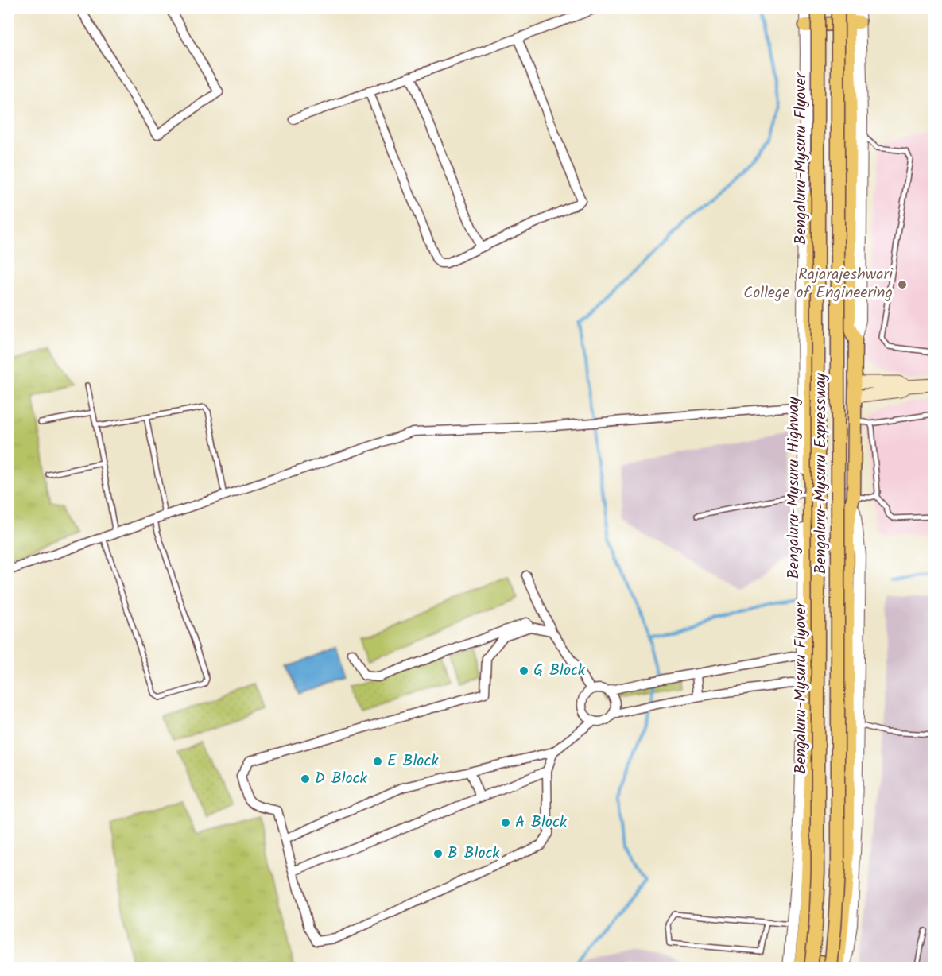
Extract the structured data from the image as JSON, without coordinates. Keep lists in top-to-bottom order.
{
  "streets": {
    "highway": ["Bengaluru-Mysuru Flyover", "Bengaluru-Mysuru Expressway", "Bengaluru-Mysuru Highway"]
  },
  "crossings": [
    ["Bengaluru-Mysuru Flyover", "Bengaluru-Mysuru Highway"]
  ],
  "places": [
    "Rajarajeshwari College of Engineering",
    "G Block",
    "E Block",
    "D Block",
    "A Block",
    "B Block"
  ]
}
